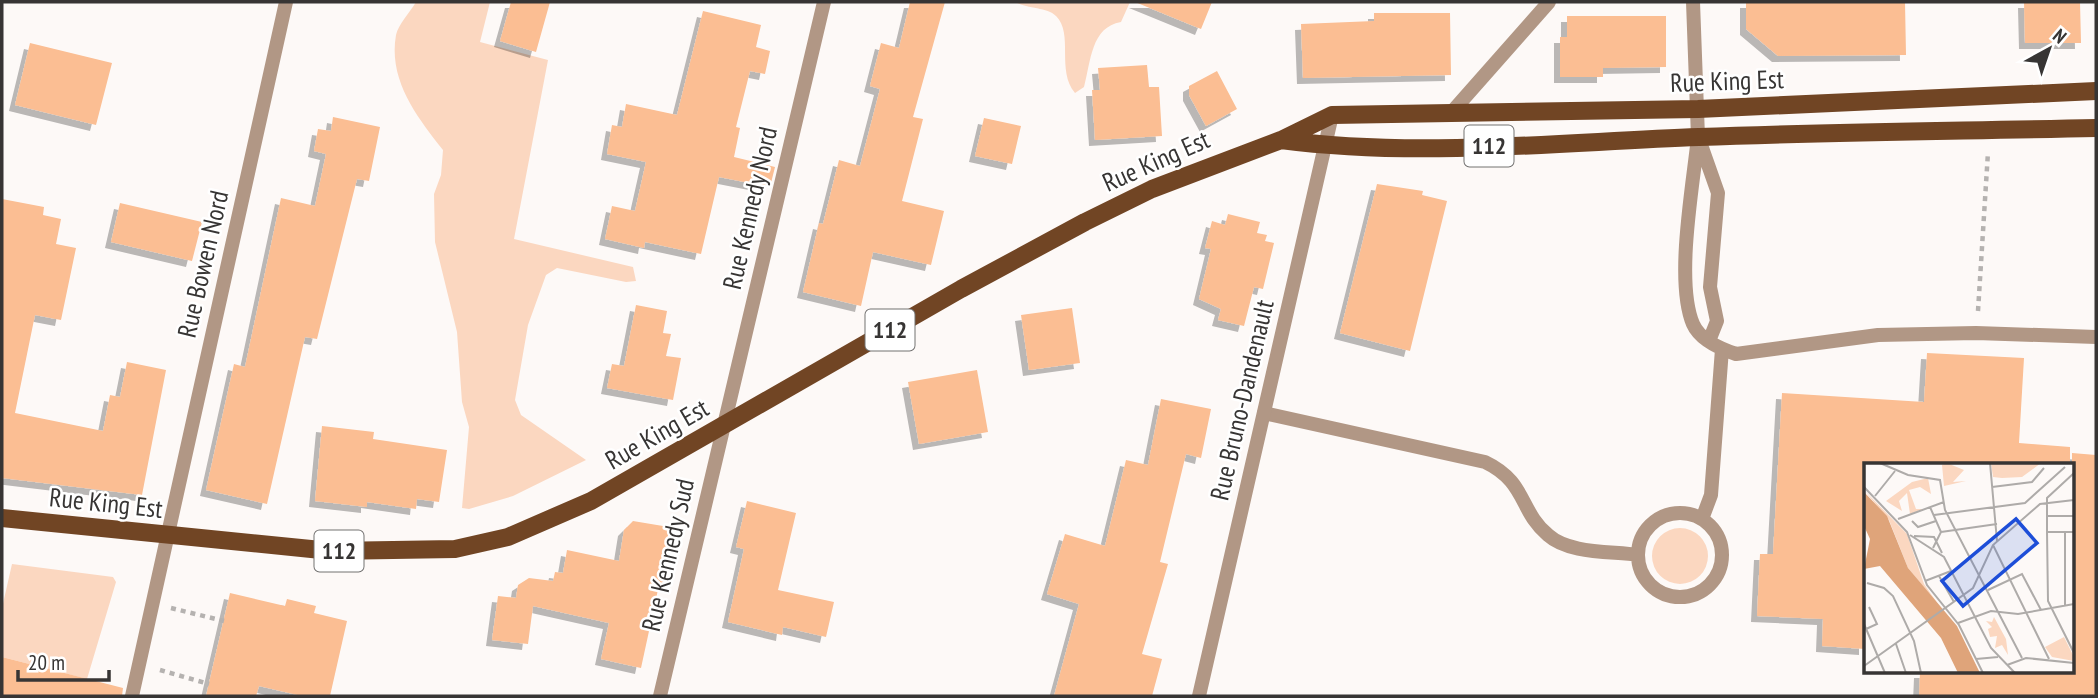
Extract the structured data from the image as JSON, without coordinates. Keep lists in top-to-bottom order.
{
  "streets": {
    "main road": ["Rue King Est", "112"],
    "street": [
      "Rue Kennedy Nord",
      "Rue Bowen Nord",
      "Rue Bruno-Dandenault",
      "Rue Kennedy Sud"
    ]
  },
  "crossings": [
    ["Rue King Est", "Rue Kennedy Nord"],
    ["Rue King Est", "Rue Bowen Nord"],
    ["Rue King Est", "Rue Bruno-Dandenault"],
    ["Rue King Est", "Rue Kennedy Sud"],
    ["Rue Kennedy Nord", "Rue Kennedy Sud"]
  ],
  "scale_bar": "20 m",
  "north": "top right"
}
